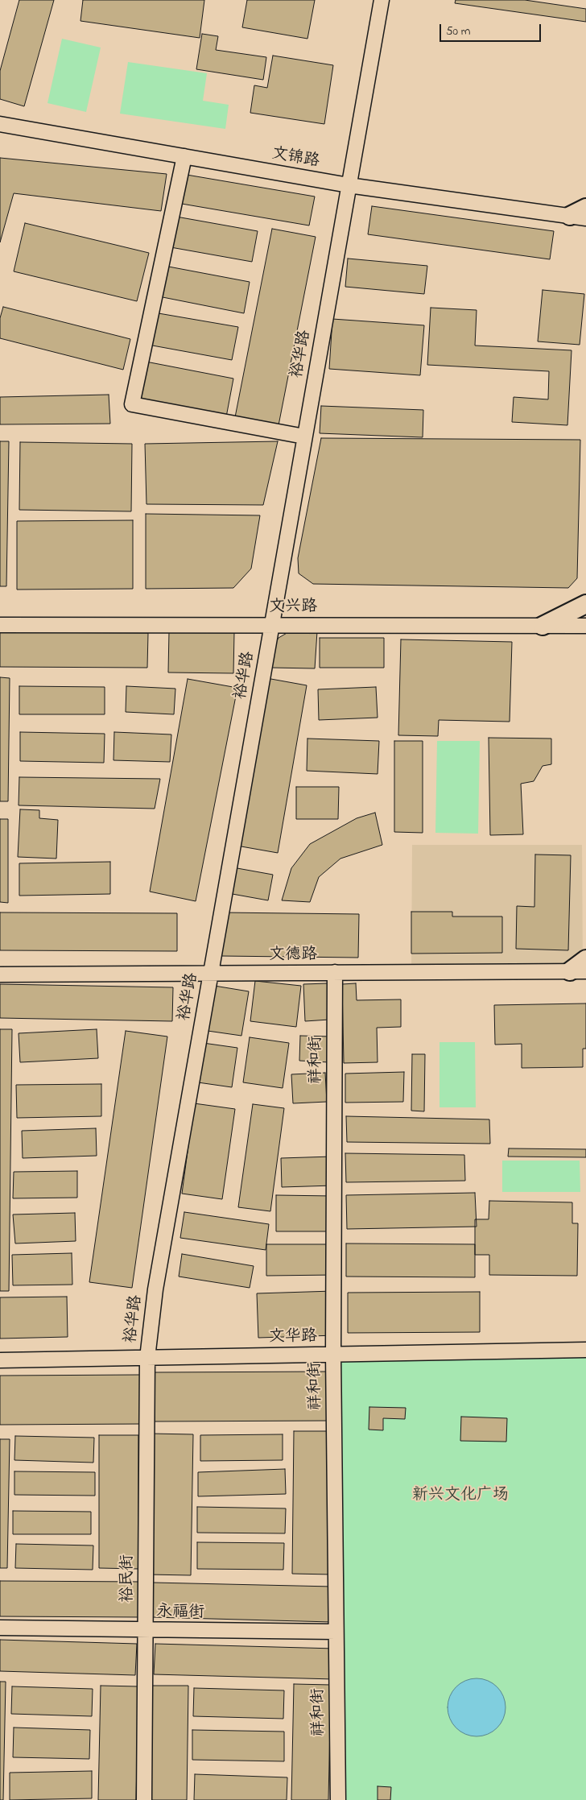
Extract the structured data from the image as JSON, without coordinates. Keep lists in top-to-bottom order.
{
  "streets": {
    "street": [
      "文锦路",
      "裕华路",
      "文兴路",
      "文德路",
      "祥和街",
      "文华路",
      "裕民街",
      "永福街"
    ]
  },
  "crossings": [
    ["文锦路", "裕华路"],
    ["裕华路", "文兴路"],
    ["裕华路", "文德路"],
    ["裕华路", "文华路"],
    ["裕华路", "裕民街"],
    ["文德路", "祥和街"],
    ["祥和街", "文华路"],
    ["祥和街", "永福街"],
    ["文华路", "裕民街"],
    ["裕民街", "永福街"]
  ],
  "parks": ["新兴文化广场"],
  "scale_bar": "50 m"
}
